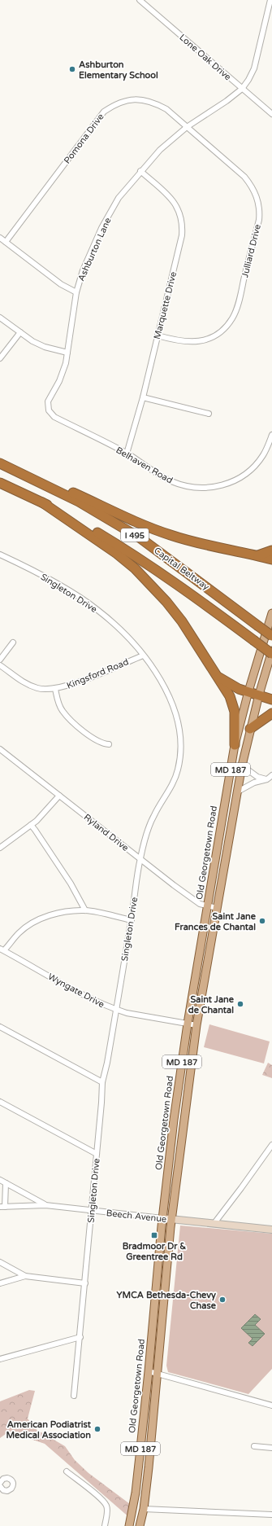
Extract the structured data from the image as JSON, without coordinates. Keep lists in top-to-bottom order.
{
  "streets": {
    "highway": ["I 495", "Capital Beltway"],
    "main road": ["MD 187", "Old Georgetown Road"],
    "street": [
      "Lone Oak Drive",
      "Pomona Drive",
      "Ashburton Lane",
      "Julliard Drive",
      "Marquette Drive",
      "Belhaven Road",
      "Singleton Drive",
      "Kingsford Road",
      "Ryland Drive",
      "Wyngate Drive",
      "Beech Avenue"
    ]
  },
  "crossings": [
    ["Lone Oak Drive", "Ashburton Lane"],
    ["Pomona Drive", "Ashburton Lane"],
    ["Pomona Drive", "Julliard Drive"],
    ["Ashburton Lane", "Julliard Drive"],
    ["Ashburton Lane", "Marquette Drive"],
    ["Ashburton Lane", "Belhaven Road"],
    ["Julliard Drive", "Marquette Drive"],
    ["Marquette Drive", "Belhaven Road"],
    ["Singleton Drive", "Kingsford Road"],
    ["Singleton Drive", "Ryland Drive"],
    ["Singleton Drive", "Wyngate Drive"],
    ["Singleton Drive", "Beech Avenue"],
    ["MD 187", "Ryland Drive"],
    ["MD 187", "Wyngate Drive"],
    ["MD 187", "Beech Avenue"],
    ["Ryland Drive", "Old Georgetown Road"],
    ["Old Georgetown Road", "Wyngate Drive"],
    ["Old Georgetown Road", "Beech Avenue"]
  ],
  "places": {
    "other": [
      "Ashburton Elementary School",
      "Saint Jane Frances de Chantal",
      "Saint Jane de Chantal",
      "YMCA Bethesda-Chevy Chase",
      "American Podiatrist Medical Association"
    ],
    "transit": ["Bradmoor Dr & Greentree Rd"]
  }
}
